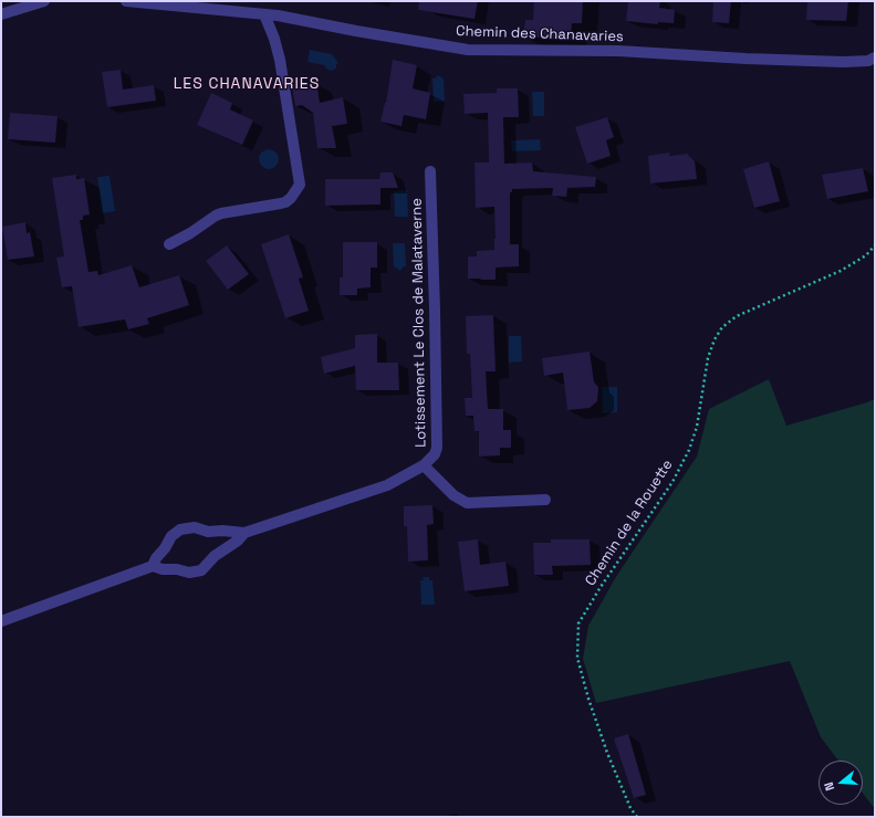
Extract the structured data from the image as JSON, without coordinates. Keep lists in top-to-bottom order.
{
  "streets": {
    "street": ["Chemin des Chanavaries", "Lotissement Le Clos de Malataverne"],
    "path": ["Chemin de la Rouette"]
  },
  "districts": ["LES CHANAVARIES"],
  "north": "left"
}
